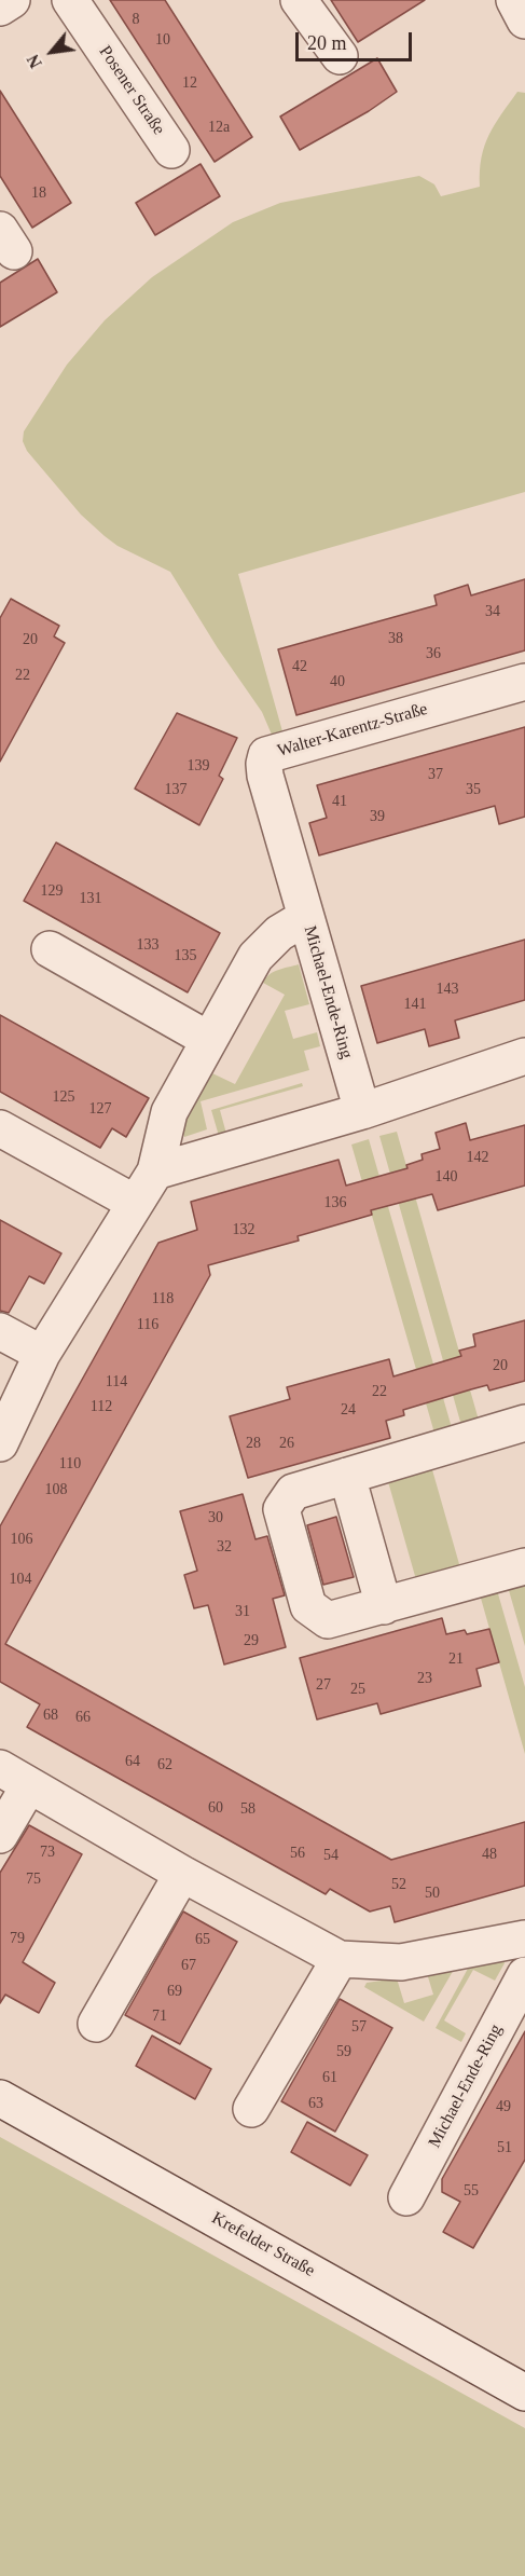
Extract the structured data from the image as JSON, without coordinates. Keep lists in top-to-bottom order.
{
  "streets": {
    "street": [
      "Posener Straße",
      "Walter-Karentz-Straße",
      "Michael-Ende-Ring",
      "Krefelder Straße"
    ]
  },
  "crossings": [
    ["Walter-Karentz-Straße", "Michael-Ende-Ring"]
  ],
  "house_numbers": [
    "8",
    "10",
    "12",
    "12a",
    "18",
    "34",
    "38",
    "20",
    "36",
    "42",
    "22",
    "40",
    "139",
    "37",
    "137",
    "35",
    "41",
    "39",
    "129",
    "131",
    "133",
    "135",
    "143",
    "141",
    "125",
    "127",
    "142",
    "140",
    "136",
    "132",
    "118",
    "116",
    "20",
    "114",
    "22",
    "112",
    "24",
    "28",
    "26",
    "110",
    "108",
    "30",
    "106",
    "32",
    "104",
    "31",
    "29",
    "21",
    "23",
    "27",
    "25",
    "68",
    "66",
    "64",
    "62",
    "60",
    "58",
    "73",
    "56",
    "48",
    "54",
    "75",
    "52",
    "50",
    "79",
    "65",
    "67",
    "69",
    "71",
    "57",
    "59",
    "61",
    "63",
    "49",
    "51",
    "55"
  ],
  "scale_bar": "20 m",
  "north": "bottom left"
}
